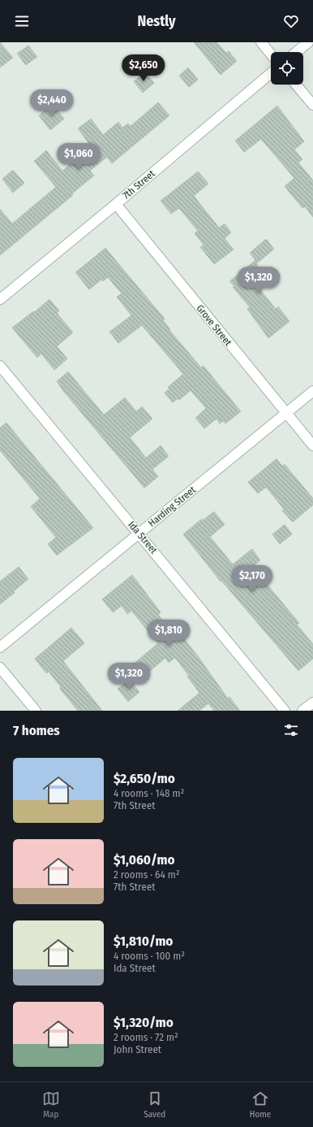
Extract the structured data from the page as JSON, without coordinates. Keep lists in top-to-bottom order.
{
  "streets": {
    "street": [
      "7th Street",
      "Grove Street",
      "Harding Street",
      "Ida Street"
    ]
  },
  "crossings": [
    ["7th Street", "Grove Street"],
    ["Grove Street", "Harding Street"],
    ["Harding Street", "Ida Street"]
  ],
  "page": {
    "header": "Nestly",
    "price": [
      "$2,650",
      "$2,440",
      "$1,060",
      "$1,320",
      "$2,170",
      "$1,810",
      "$1,320"
    ],
    "heading": "7 homes",
    "list": [
      {
        "name": "$2,650/mo",
        "note": "4 rooms · 148 m² · 7th Street"
      },
      {
        "name": "$1,060/mo",
        "note": "2 rooms · 64 m² · 7th Street"
      },
      {
        "name": "$1,810/mo",
        "note": "4 rooms · 100 m² · Ida Street"
      },
      {
        "name": "$1,320/mo",
        "note": "2 rooms · 72 m² · John Street"
      }
    ],
    "tabs": ["Map", "Saved", "Home"]
  }
}
